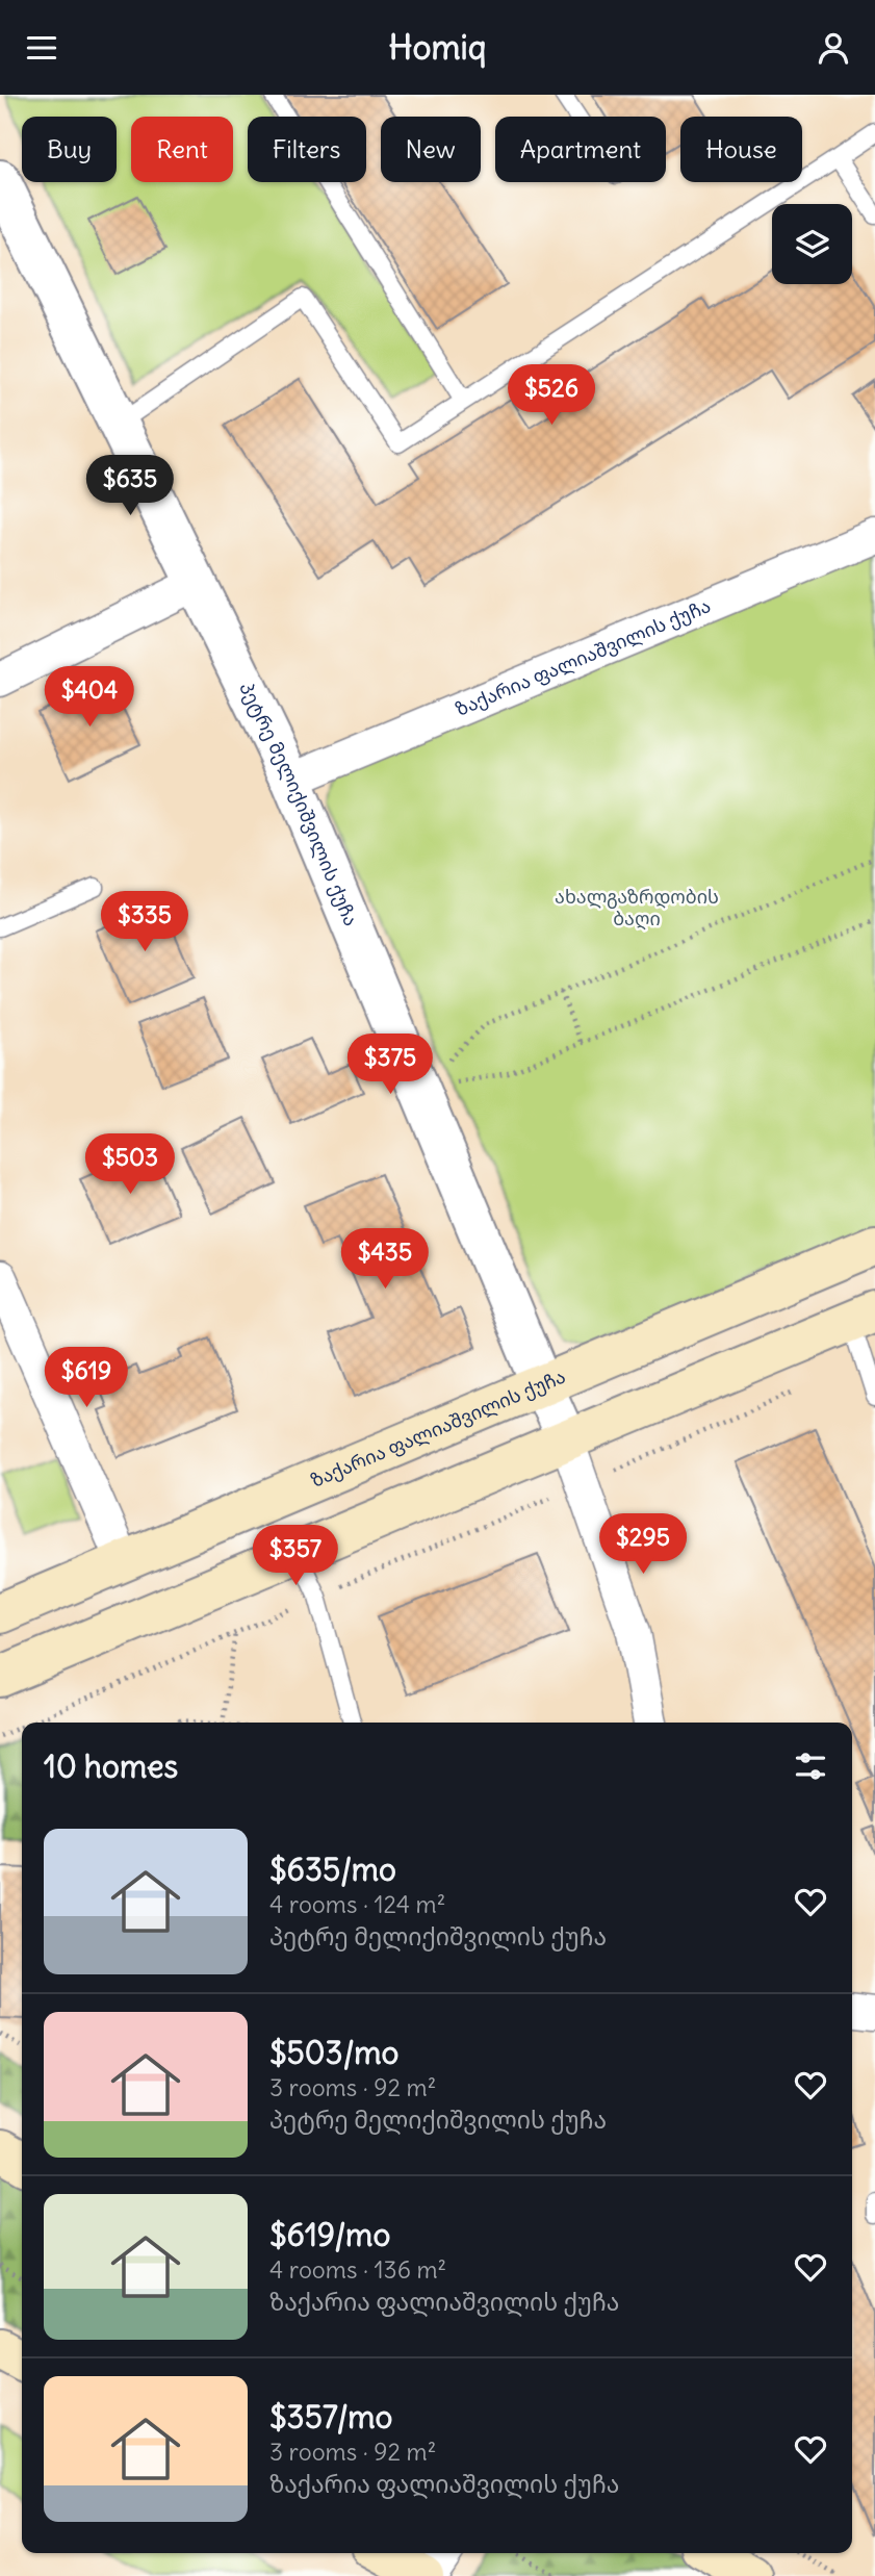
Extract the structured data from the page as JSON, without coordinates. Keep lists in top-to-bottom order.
{
  "streets": {
    "main road": ["ზაქარია ფალიაშვილის ქუჩა"],
    "street": ["პეტრე მელიქიშვილის ქუჩა"]
  },
  "crossings": [
    ["ზაქარია ფალიაშვილის ქუჩა", "პეტრე მელიქიშვილის ქუჩა"]
  ],
  "parks": ["ახალგაზრდობის ბაღი"],
  "page": {
    "header": "Homiq",
    "chip": [
      "Buy",
      "Rent",
      "Filters",
      "New",
      "Apartment",
      "House"
    ],
    "price": [
      "$526",
      "$635",
      "$404",
      "$335",
      "$375",
      "$503",
      "$435",
      "$619",
      "$295",
      "$357"
    ],
    "heading": "10 homes",
    "list": [
      {
        "name": "$635/mo",
        "note": "4 rooms · 124 m² · პეტრე მელიქიშვილის ქუჩა"
      },
      {
        "name": "$503/mo",
        "note": "3 rooms · 92 m² · პეტრე მელიქიშვილის ქუჩა"
      },
      {
        "name": "$619/mo",
        "note": "4 rooms · 136 m² · ზაქარია ფალიაშვილის ქუჩა"
      },
      {
        "name": "$357/mo",
        "note": "3 rooms · 92 m² · ზაქარია ფალიაშვილის ქუჩა"
      }
    ]
  }
}
